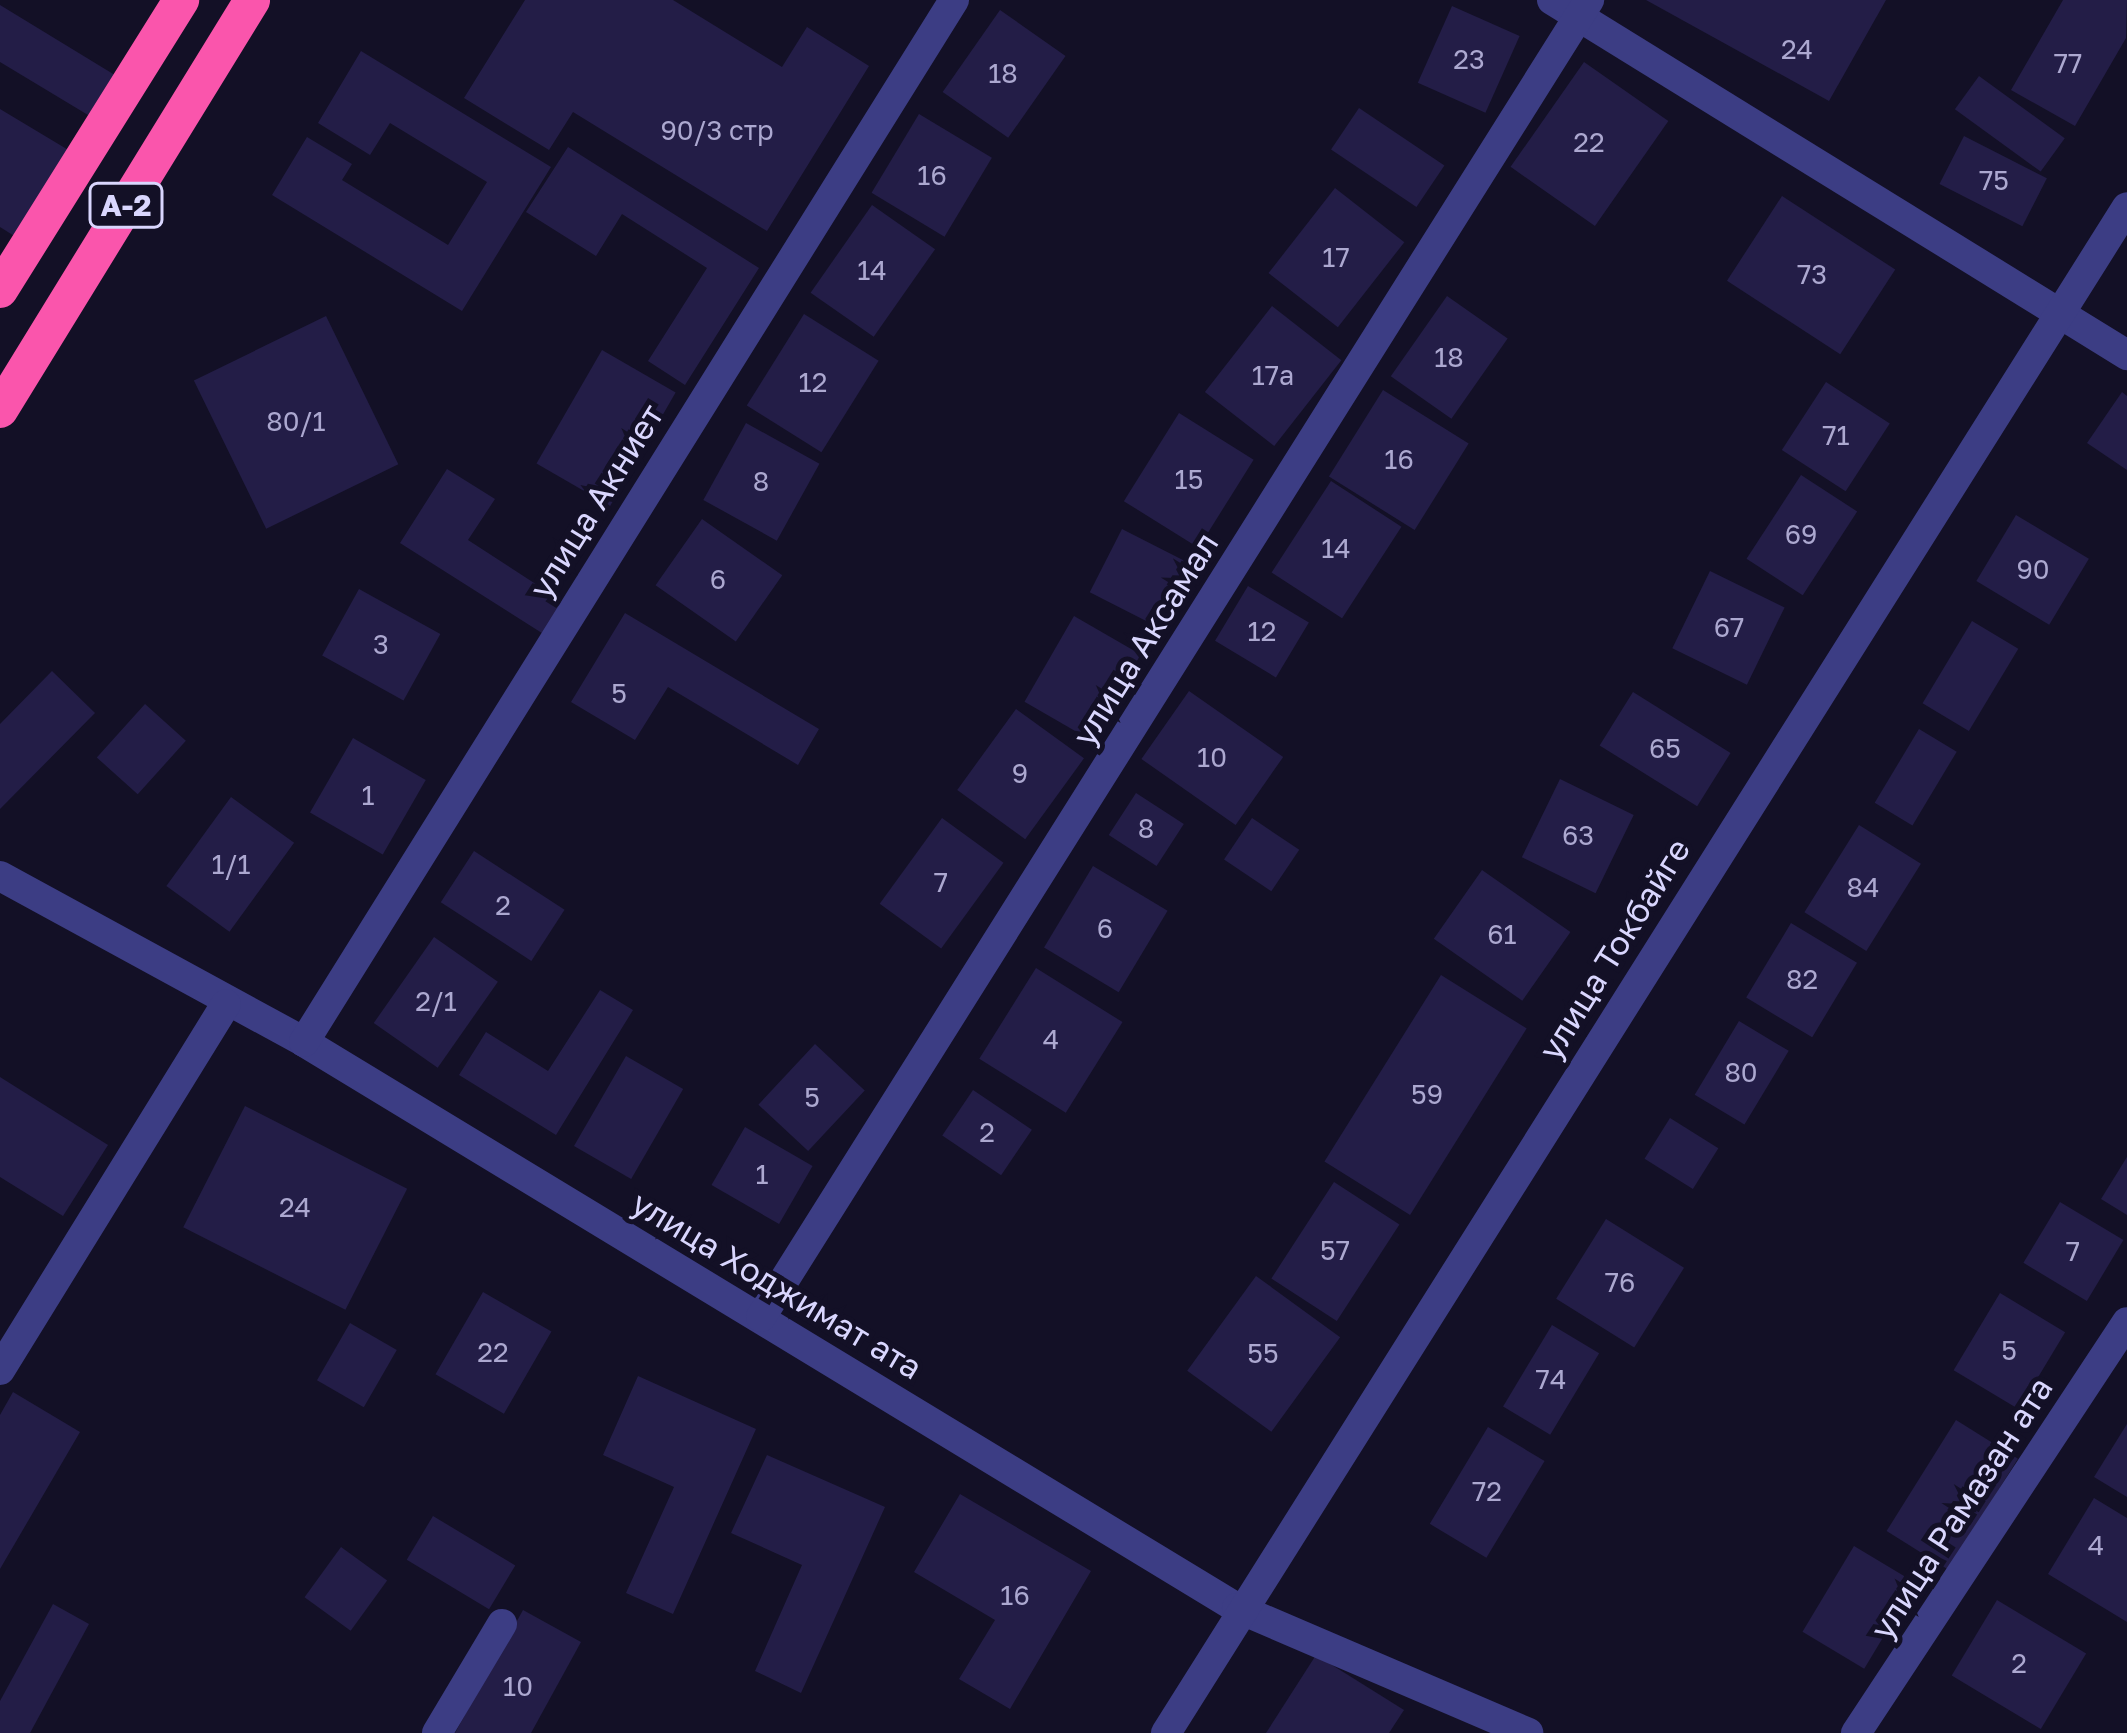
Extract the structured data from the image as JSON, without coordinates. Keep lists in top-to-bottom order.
{
  "streets": {
    "highway": ["A-2"],
    "street": [
      "улица Акниет",
      "улица Аксамал",
      "улица Токбайге",
      "улица Ходжимат ата",
      "улица Рамазан ата"
    ]
  },
  "crossings": [
    ["улица Акниет", "улица Ходжимат ата"],
    ["улица Аксамал", "улица Ходжимат ата"],
    ["улица Токбайге", "улица Ходжимат ата"]
  ],
  "house_numbers": [
    "24",
    "23",
    "77",
    "18",
    "90/3 стр",
    "22",
    "16",
    "75",
    "17",
    "14",
    "73",
    "18",
    "17а",
    "12",
    "80/1",
    "71",
    "16",
    "15",
    "8",
    "69",
    "14",
    "90",
    "6",
    "67",
    "12",
    "3",
    "5",
    "65",
    "10",
    "9",
    "1",
    "8",
    "63",
    "1/1",
    "7",
    "84",
    "2",
    "6",
    "61",
    "82",
    "2/1",
    "4",
    "80",
    "59",
    "5",
    "2",
    "1",
    "24",
    "57",
    "7",
    "76",
    "5",
    "22",
    "55",
    "74",
    "72",
    "4",
    "16",
    "2",
    "10"
  ]
}
